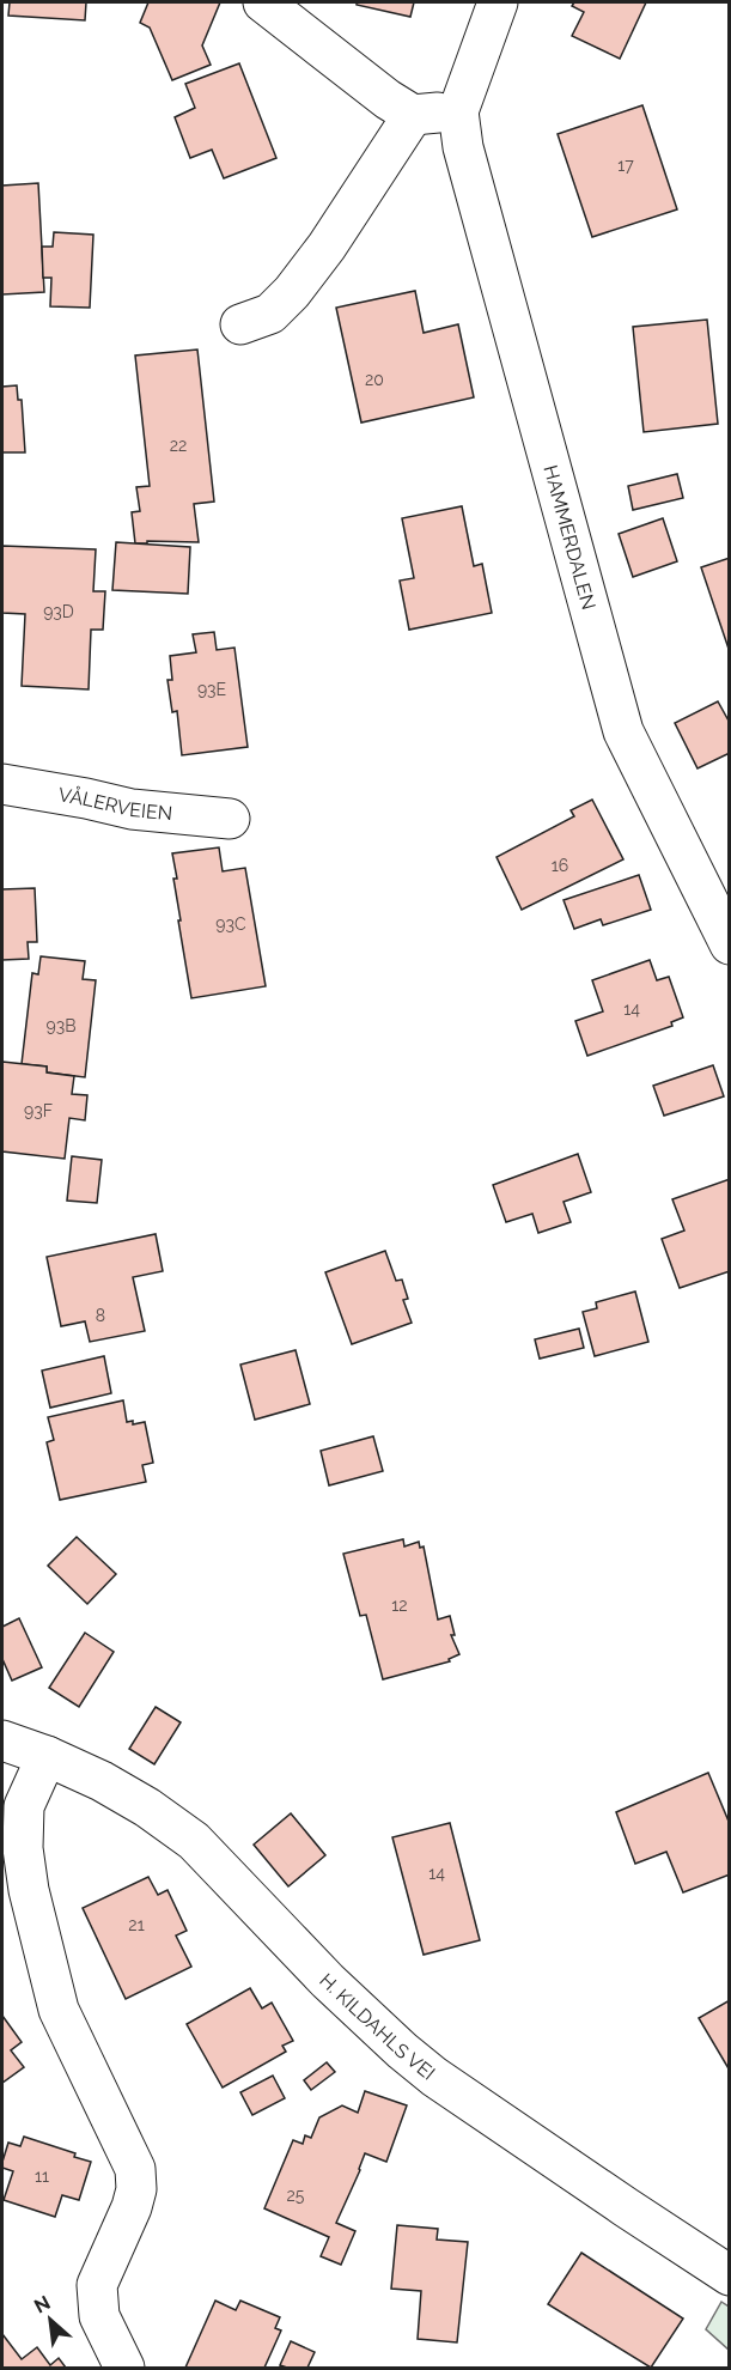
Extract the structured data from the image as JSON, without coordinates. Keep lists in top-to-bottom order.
{
  "streets": {
    "street": ["HAMMERDALEN", "VÅLERVEIEN", "H. KILDAHLS VEI"]
  },
  "house_numbers": [
    "17",
    "20",
    "22",
    "93D",
    "93E",
    "16",
    "93C",
    "14",
    "93B",
    "93F",
    "8",
    "12",
    "14",
    "21",
    "11",
    "25"
  ],
  "north": "top left"
}
